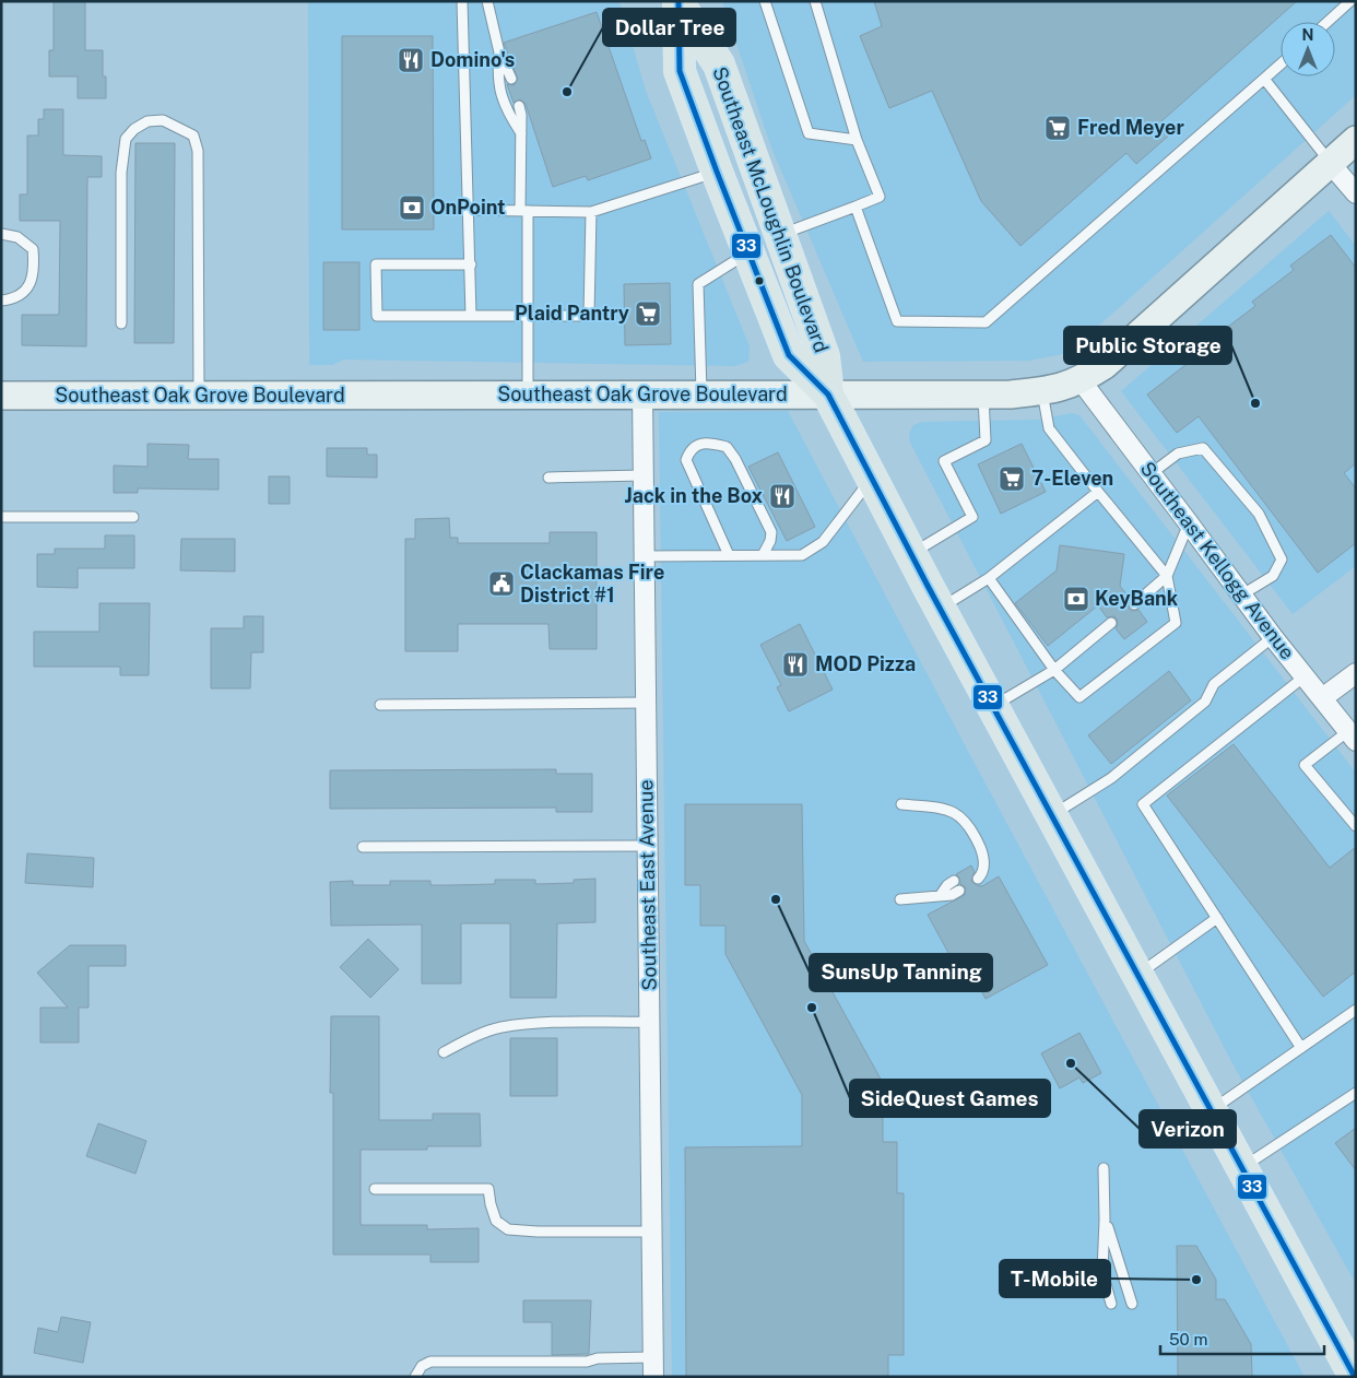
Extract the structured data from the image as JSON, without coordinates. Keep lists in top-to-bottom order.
{
  "streets": {
    "main road": ["Southeast McLoughlin Boulevard"],
    "street": ["Southeast Oak Grove Boulevard", "Southeast Kellogg Avenue", "Southeast East Avenue"]
  },
  "crossings": [
    ["Southeast McLoughlin Boulevard", "Southeast Oak Grove Boulevard"],
    ["Southeast Oak Grove Boulevard", "Southeast Kellogg Avenue"],
    ["Southeast Oak Grove Boulevard", "Southeast East Avenue"]
  ],
  "places": {
    "restaurant": ["Domino's", "Jack in the Box", "MOD Pizza"],
    "other": [
      "Dollar Tree",
      "Public Storage",
      "SunsUp Tanning",
      "SideQuest Games",
      "Verizon",
      "T-Mobile"
    ],
    "supermarket": ["Fred Meyer", "Plaid Pantry", "7-Eleven"],
    "bank": ["OnPoint", "KeyBank"],
    "public building": ["Clackamas Fire District #1"]
  },
  "lines": ["transit line 33"],
  "scale_bar": "50 m",
  "north": "top"
}
